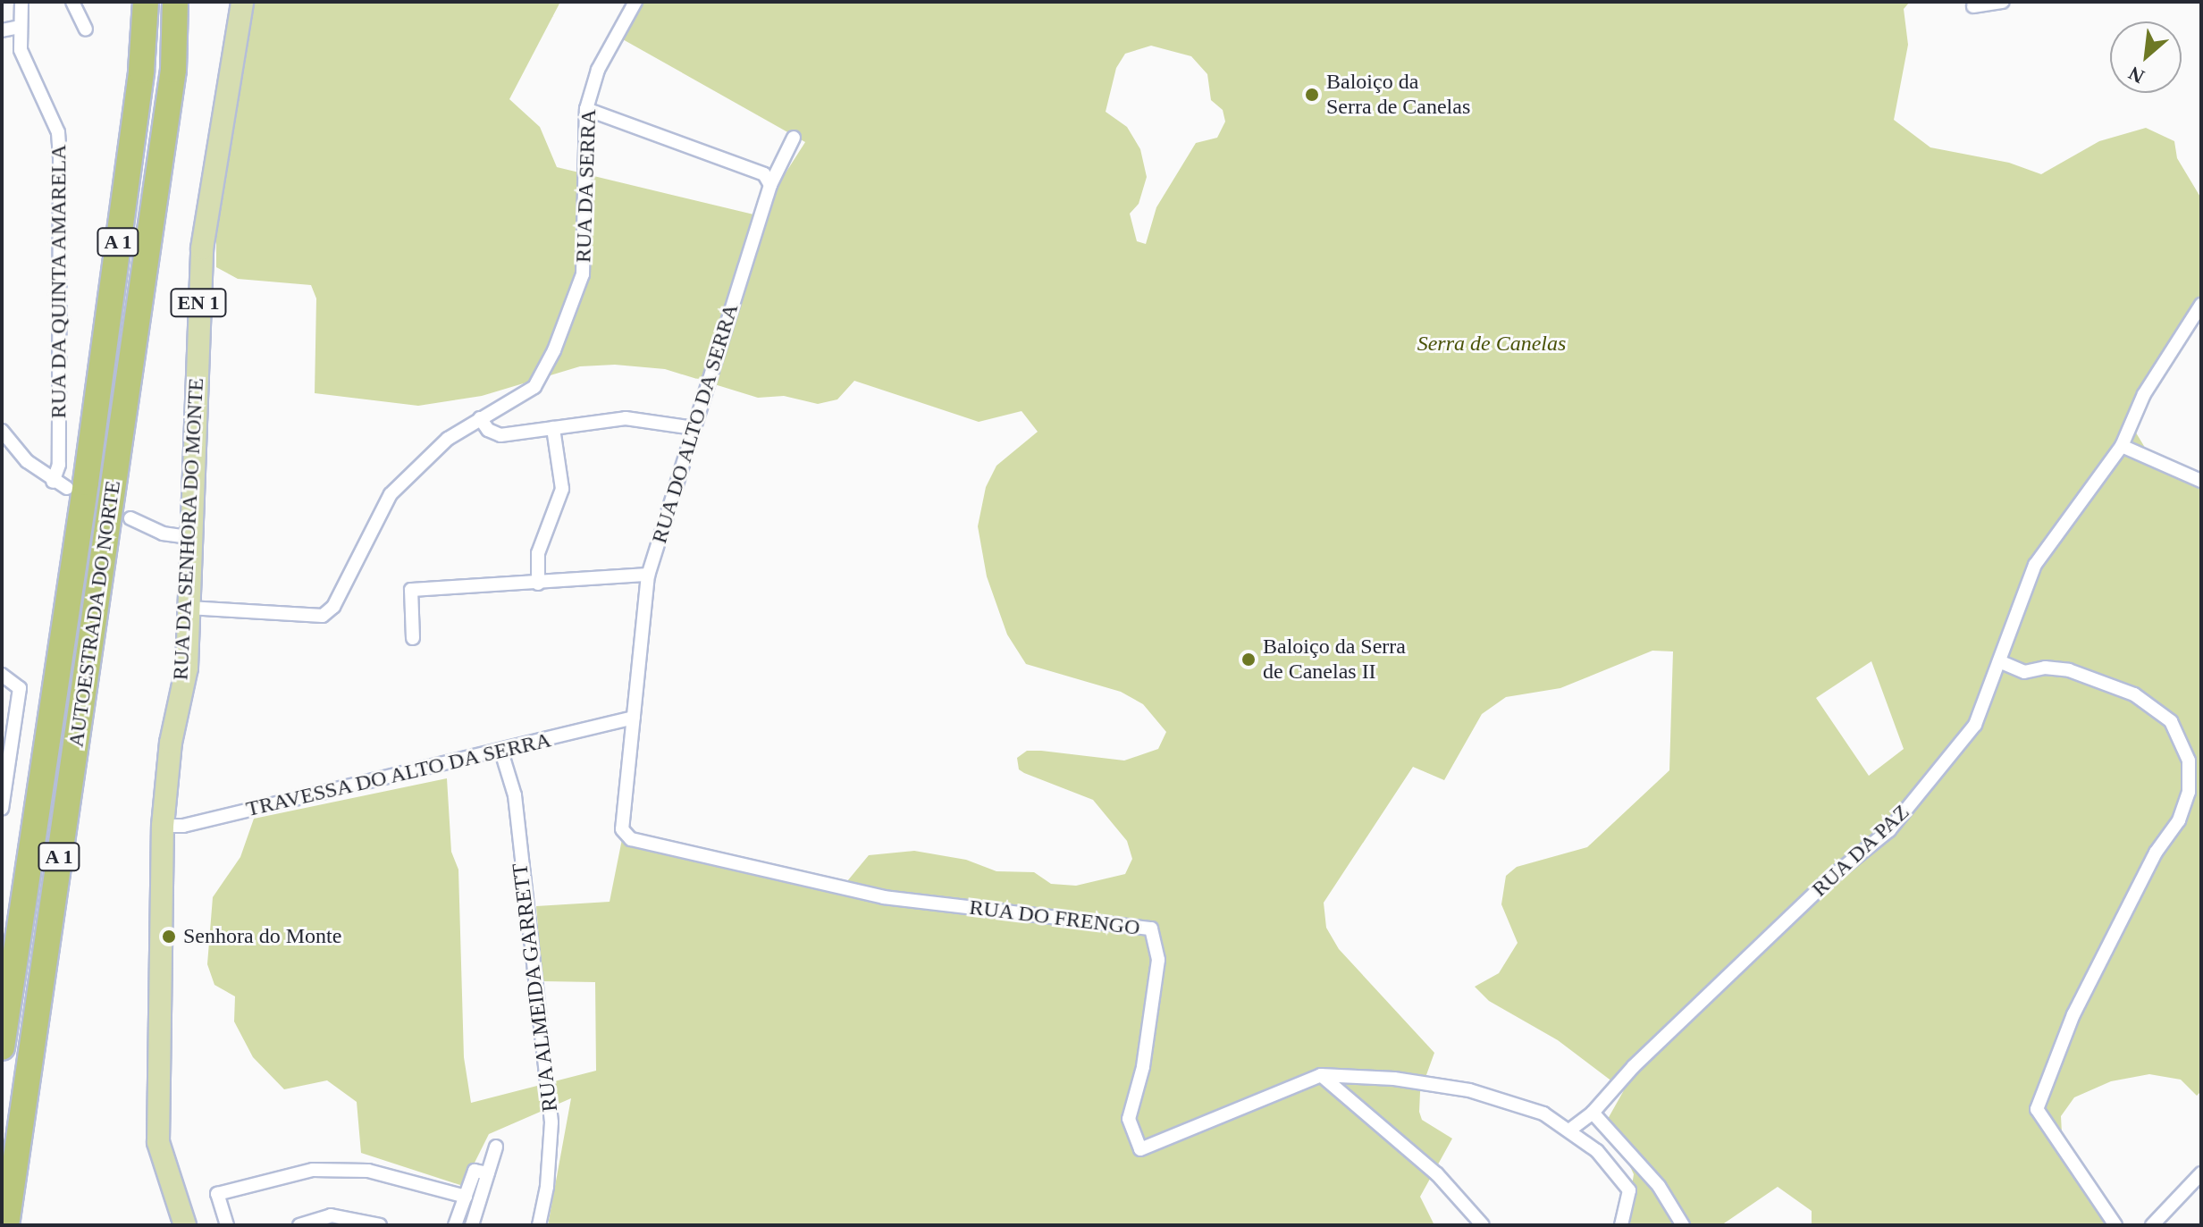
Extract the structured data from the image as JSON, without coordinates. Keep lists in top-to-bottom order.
{
  "streets": {
    "highway": ["A 1", "AUTOESTRADA DO NORTE"],
    "main road": ["EN 1", "RUA DA SENHORA DO MONTE"],
    "street": [
      "RUA DA SERRA",
      "RUA DA QUINTA AMARELA",
      "RUA DO ALTO DA SERRA",
      "TRAVESSA DO ALTO DA SERRA",
      "RUA DA PAZ",
      "RUA DO FRENGO",
      "RUA ALMEIDA GARRETT"
    ]
  },
  "crossings": [
    ["RUA DA SERRA", "RUA DA SENHORA DO MONTE"],
    ["RUA DO ALTO DA SERRA", "TRAVESSA DO ALTO DA SERRA"],
    ["RUA DO ALTO DA SERRA", "RUA DO FRENGO"],
    ["RUA DA SENHORA DO MONTE", "TRAVESSA DO ALTO DA SERRA"],
    ["TRAVESSA DO ALTO DA SERRA", "RUA DO FRENGO"],
    ["TRAVESSA DO ALTO DA SERRA", "RUA ALMEIDA GARRETT"],
    ["RUA DA PAZ", "RUA DO FRENGO"]
  ],
  "parks": ["Serra de Canelas"],
  "places": ["Baloiço da Serra de Canelas", "Baloiço da Serra de Canelas II", "Senhora do Monte"],
  "north": "bottom left"
}
